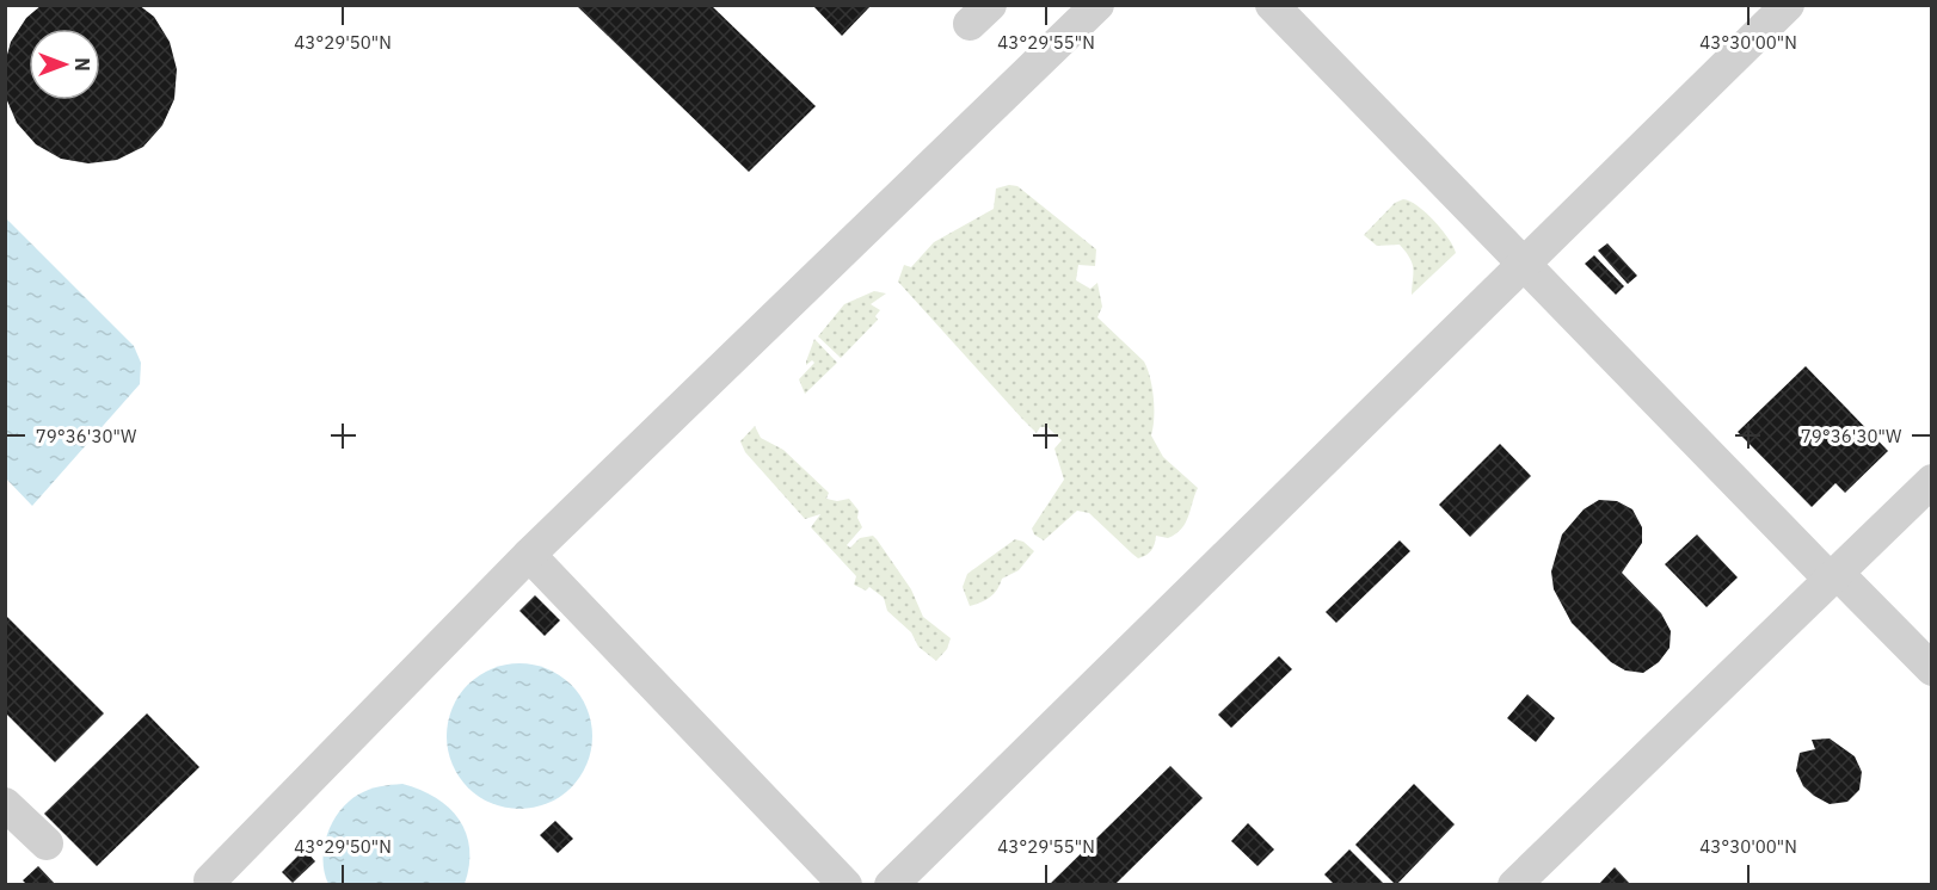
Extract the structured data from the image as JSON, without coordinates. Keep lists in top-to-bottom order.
{
  "north": "right",
  "coordinates": [
    "43°29'50\"N",
    "43°29'55\"N",
    "43°30'00\"N",
    "79°36'30\"W"
  ]
}
